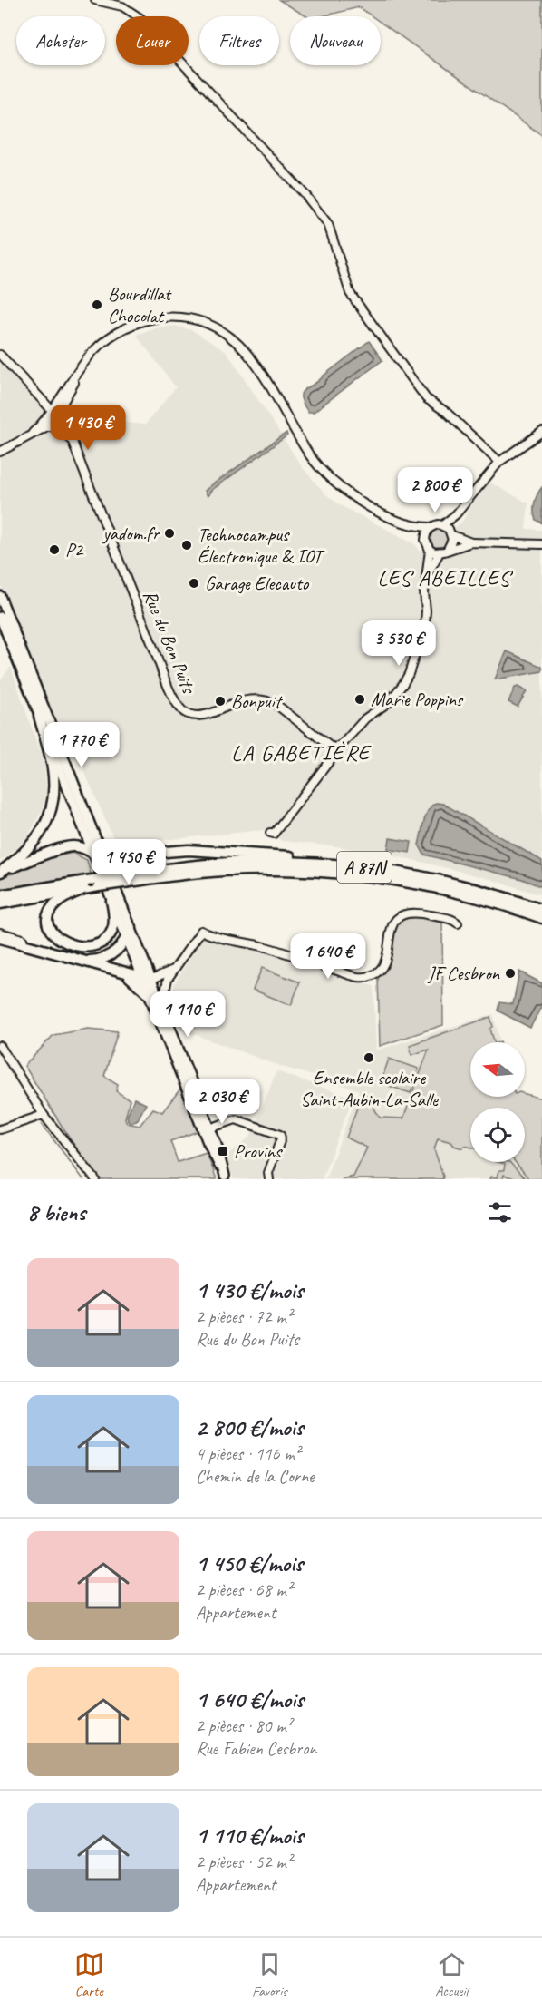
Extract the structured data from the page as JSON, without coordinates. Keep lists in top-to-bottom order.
{
  "streets": {
    "highway": ["A 87N"],
    "street": ["Rue du Bon Puits"]
  },
  "districts": ["LES ABEILLES", "LA GABETIÈRE"],
  "places": {
    "other": [
      "Bourdillat Chocolat",
      "yadom.fr",
      "Technocampus Électronique & IOT",
      "P2",
      "Garage Elecauto",
      "Marie Poppins",
      "Bonpuit",
      "JF Cesbron",
      "Ensemble scolaire Saint-Aubin-La-Salle"
    ],
    "transit": ["Provins"]
  },
  "north": "left",
  "page": {
    "chip": [
      "Acheter",
      "Louer",
      "Filtres",
      "Nouveau"
    ],
    "price": [
      "1 430 €",
      "2 800 €",
      "3 530 €",
      "1 770 €",
      "1 450 €",
      "1 640 €",
      "1 110 €",
      "2 030 €"
    ],
    "heading": "8 biens",
    "list": [
      {
        "name": "1 430 €/mois",
        "note": "2 pièces · 72 m² · Rue du Bon Puits"
      },
      {
        "name": "2 800 €/mois",
        "note": "4 pièces · 116 m² · Chemin de la Corne"
      },
      {
        "name": "1 450 €/mois",
        "note": "2 pièces · 68 m² · Appartement"
      },
      {
        "name": "1 640 €/mois",
        "note": "2 pièces · 80 m² · Rue Fabien Cesbron"
      },
      {
        "name": "1 110 €/mois",
        "note": "2 pièces · 52 m² · Appartement"
      }
    ],
    "tabs": ["Carte", "Favoris", "Accueil"]
  }
}
